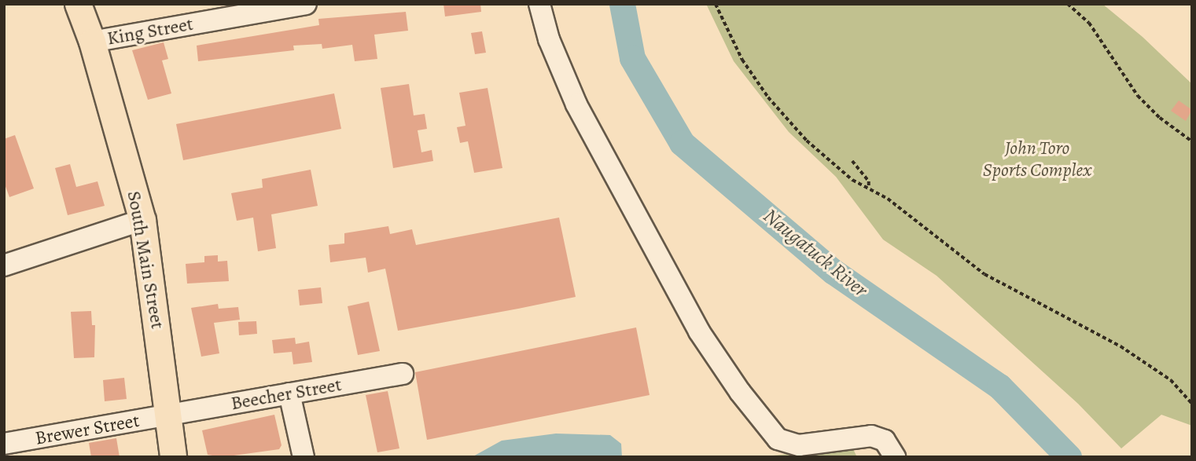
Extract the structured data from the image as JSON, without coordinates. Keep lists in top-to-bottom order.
{
  "streets": {
    "main road": ["South Main Street"],
    "street": ["King Street", "Beecher Street", "Brewer Street"]
  },
  "crossings": [
    ["King Street", "South Main Street"],
    ["South Main Street", "Beecher Street"],
    ["South Main Street", "Brewer Street"],
    ["Beecher Street", "Brewer Street"]
  ],
  "water": ["Naugatuck River"],
  "parks": ["John Toro Sports Complex"]
}
